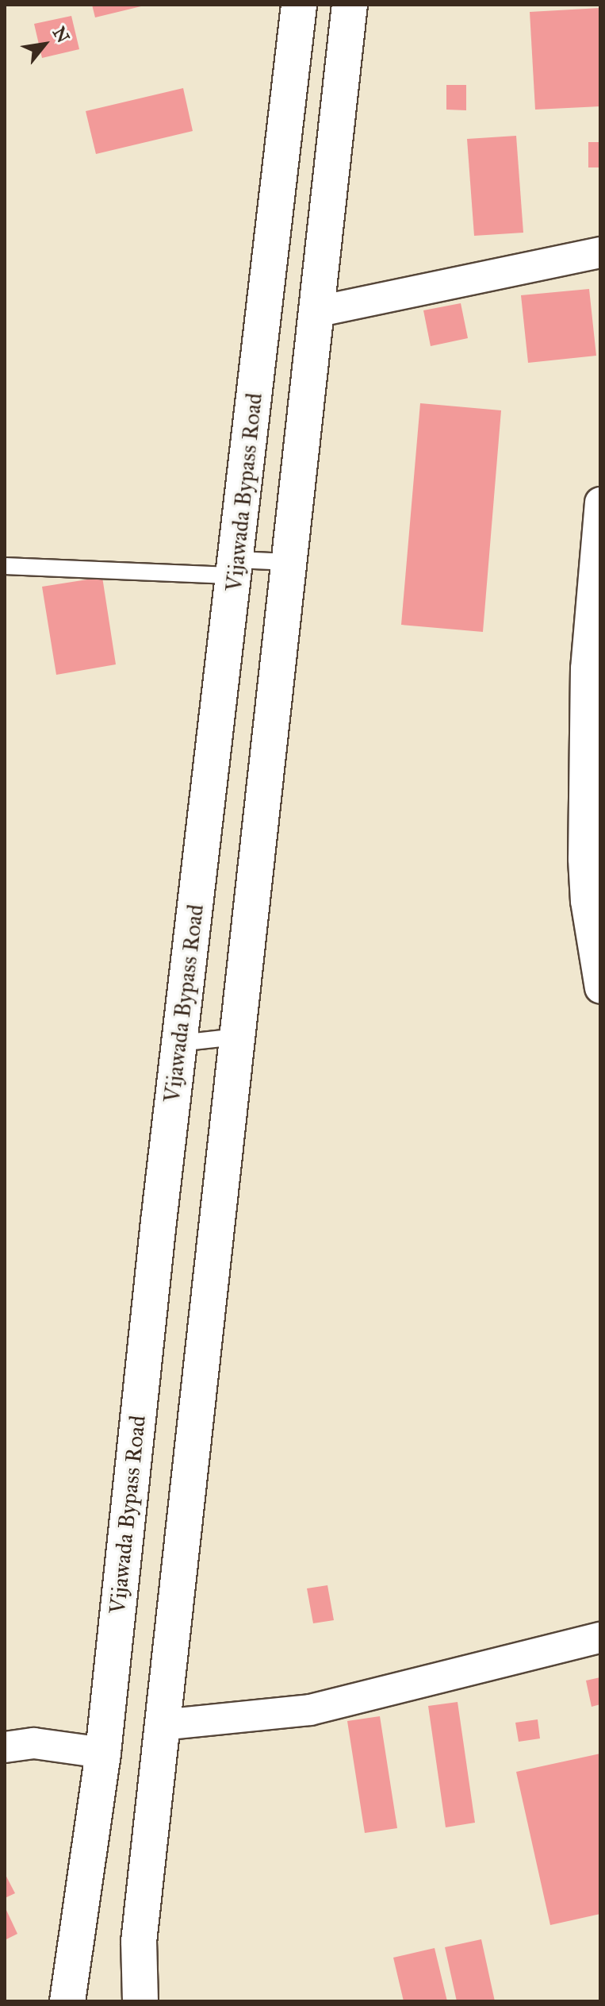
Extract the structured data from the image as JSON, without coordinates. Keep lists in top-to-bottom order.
{
  "streets": {
    "main road": ["Vijawada Bypass Road"]
  },
  "north": "top right"
}
